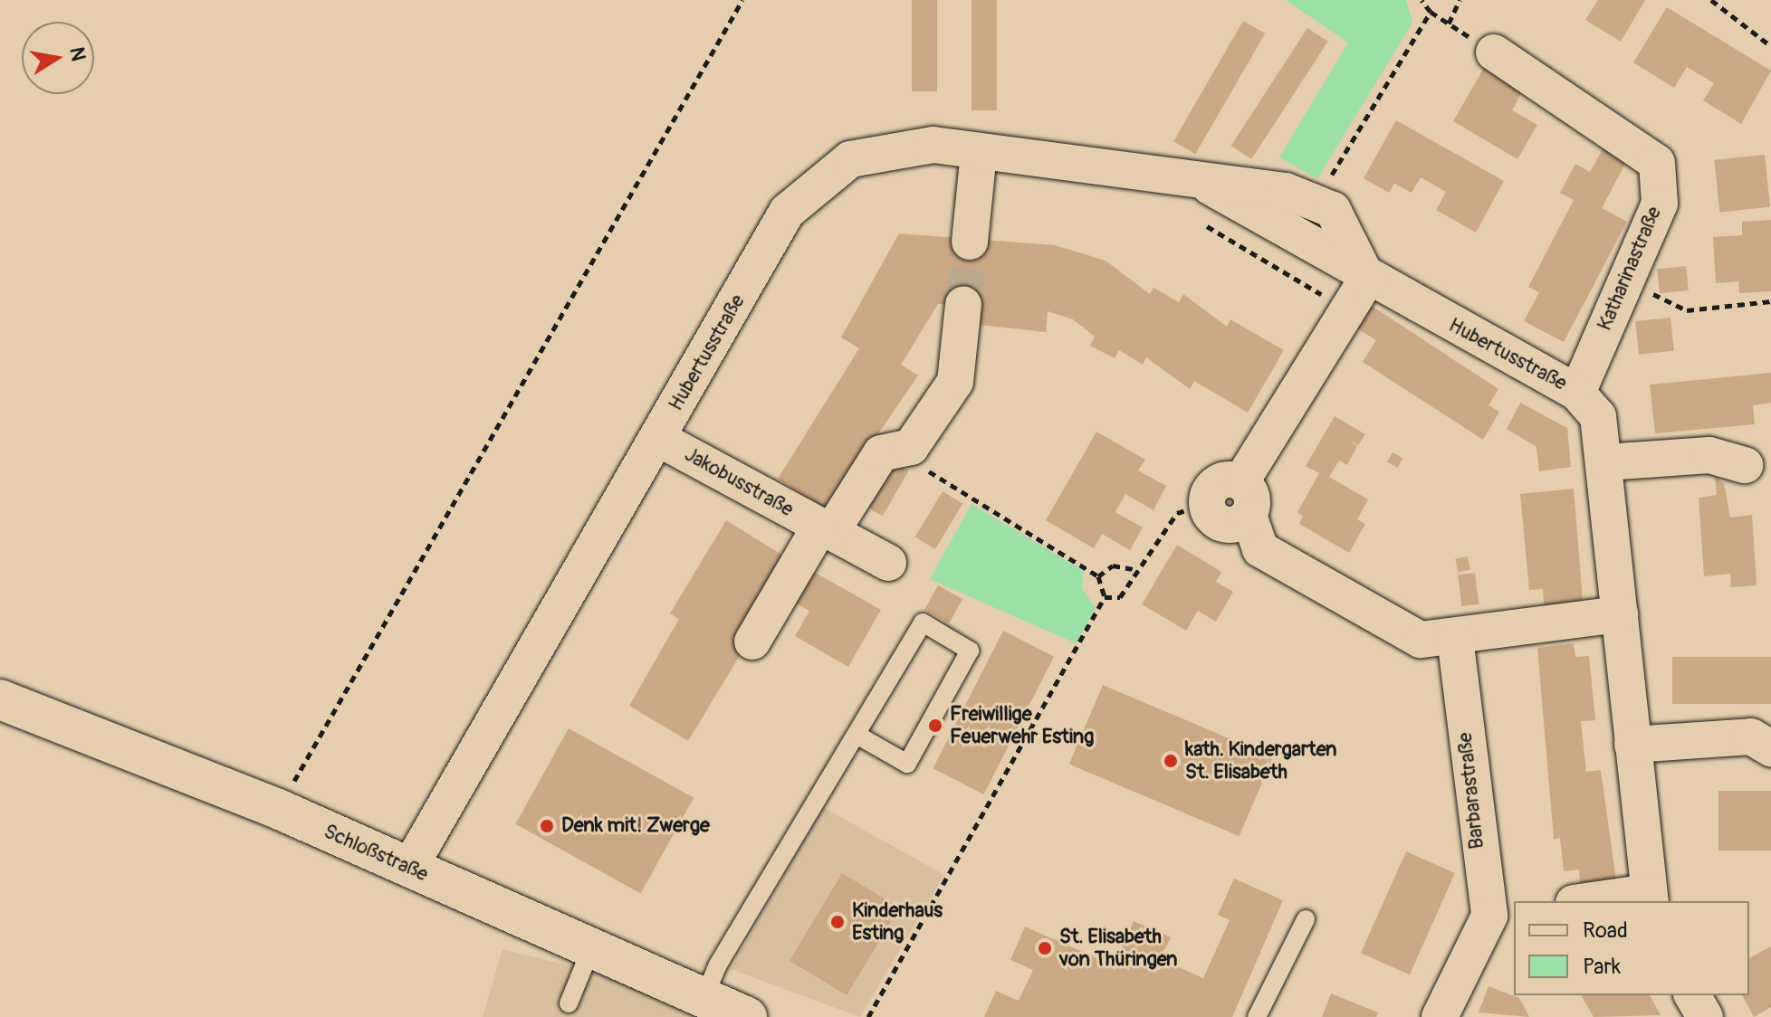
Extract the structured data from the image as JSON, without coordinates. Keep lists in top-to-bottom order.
{
  "streets": {
    "street": [
      "Katharinastraße",
      "Hubertusstraße",
      "Jakobusstraße",
      "Barbarastraße",
      "Schloßstraße"
    ]
  },
  "crossings": [
    ["Katharinastraße", "Hubertusstraße"],
    ["Hubertusstraße", "Jakobusstraße"],
    ["Hubertusstraße", "Schloßstraße"]
  ],
  "places": [
    "Freiwillige Feuerwehr Esting",
    "kath. Kindergarten St. Elisabeth",
    "Denk mit! Zwerge",
    "Kinderhaus Esting",
    "St. Elisabeth von Thüringen"
  ],
  "legend": ["Road", "Park"],
  "north": "right"
}
